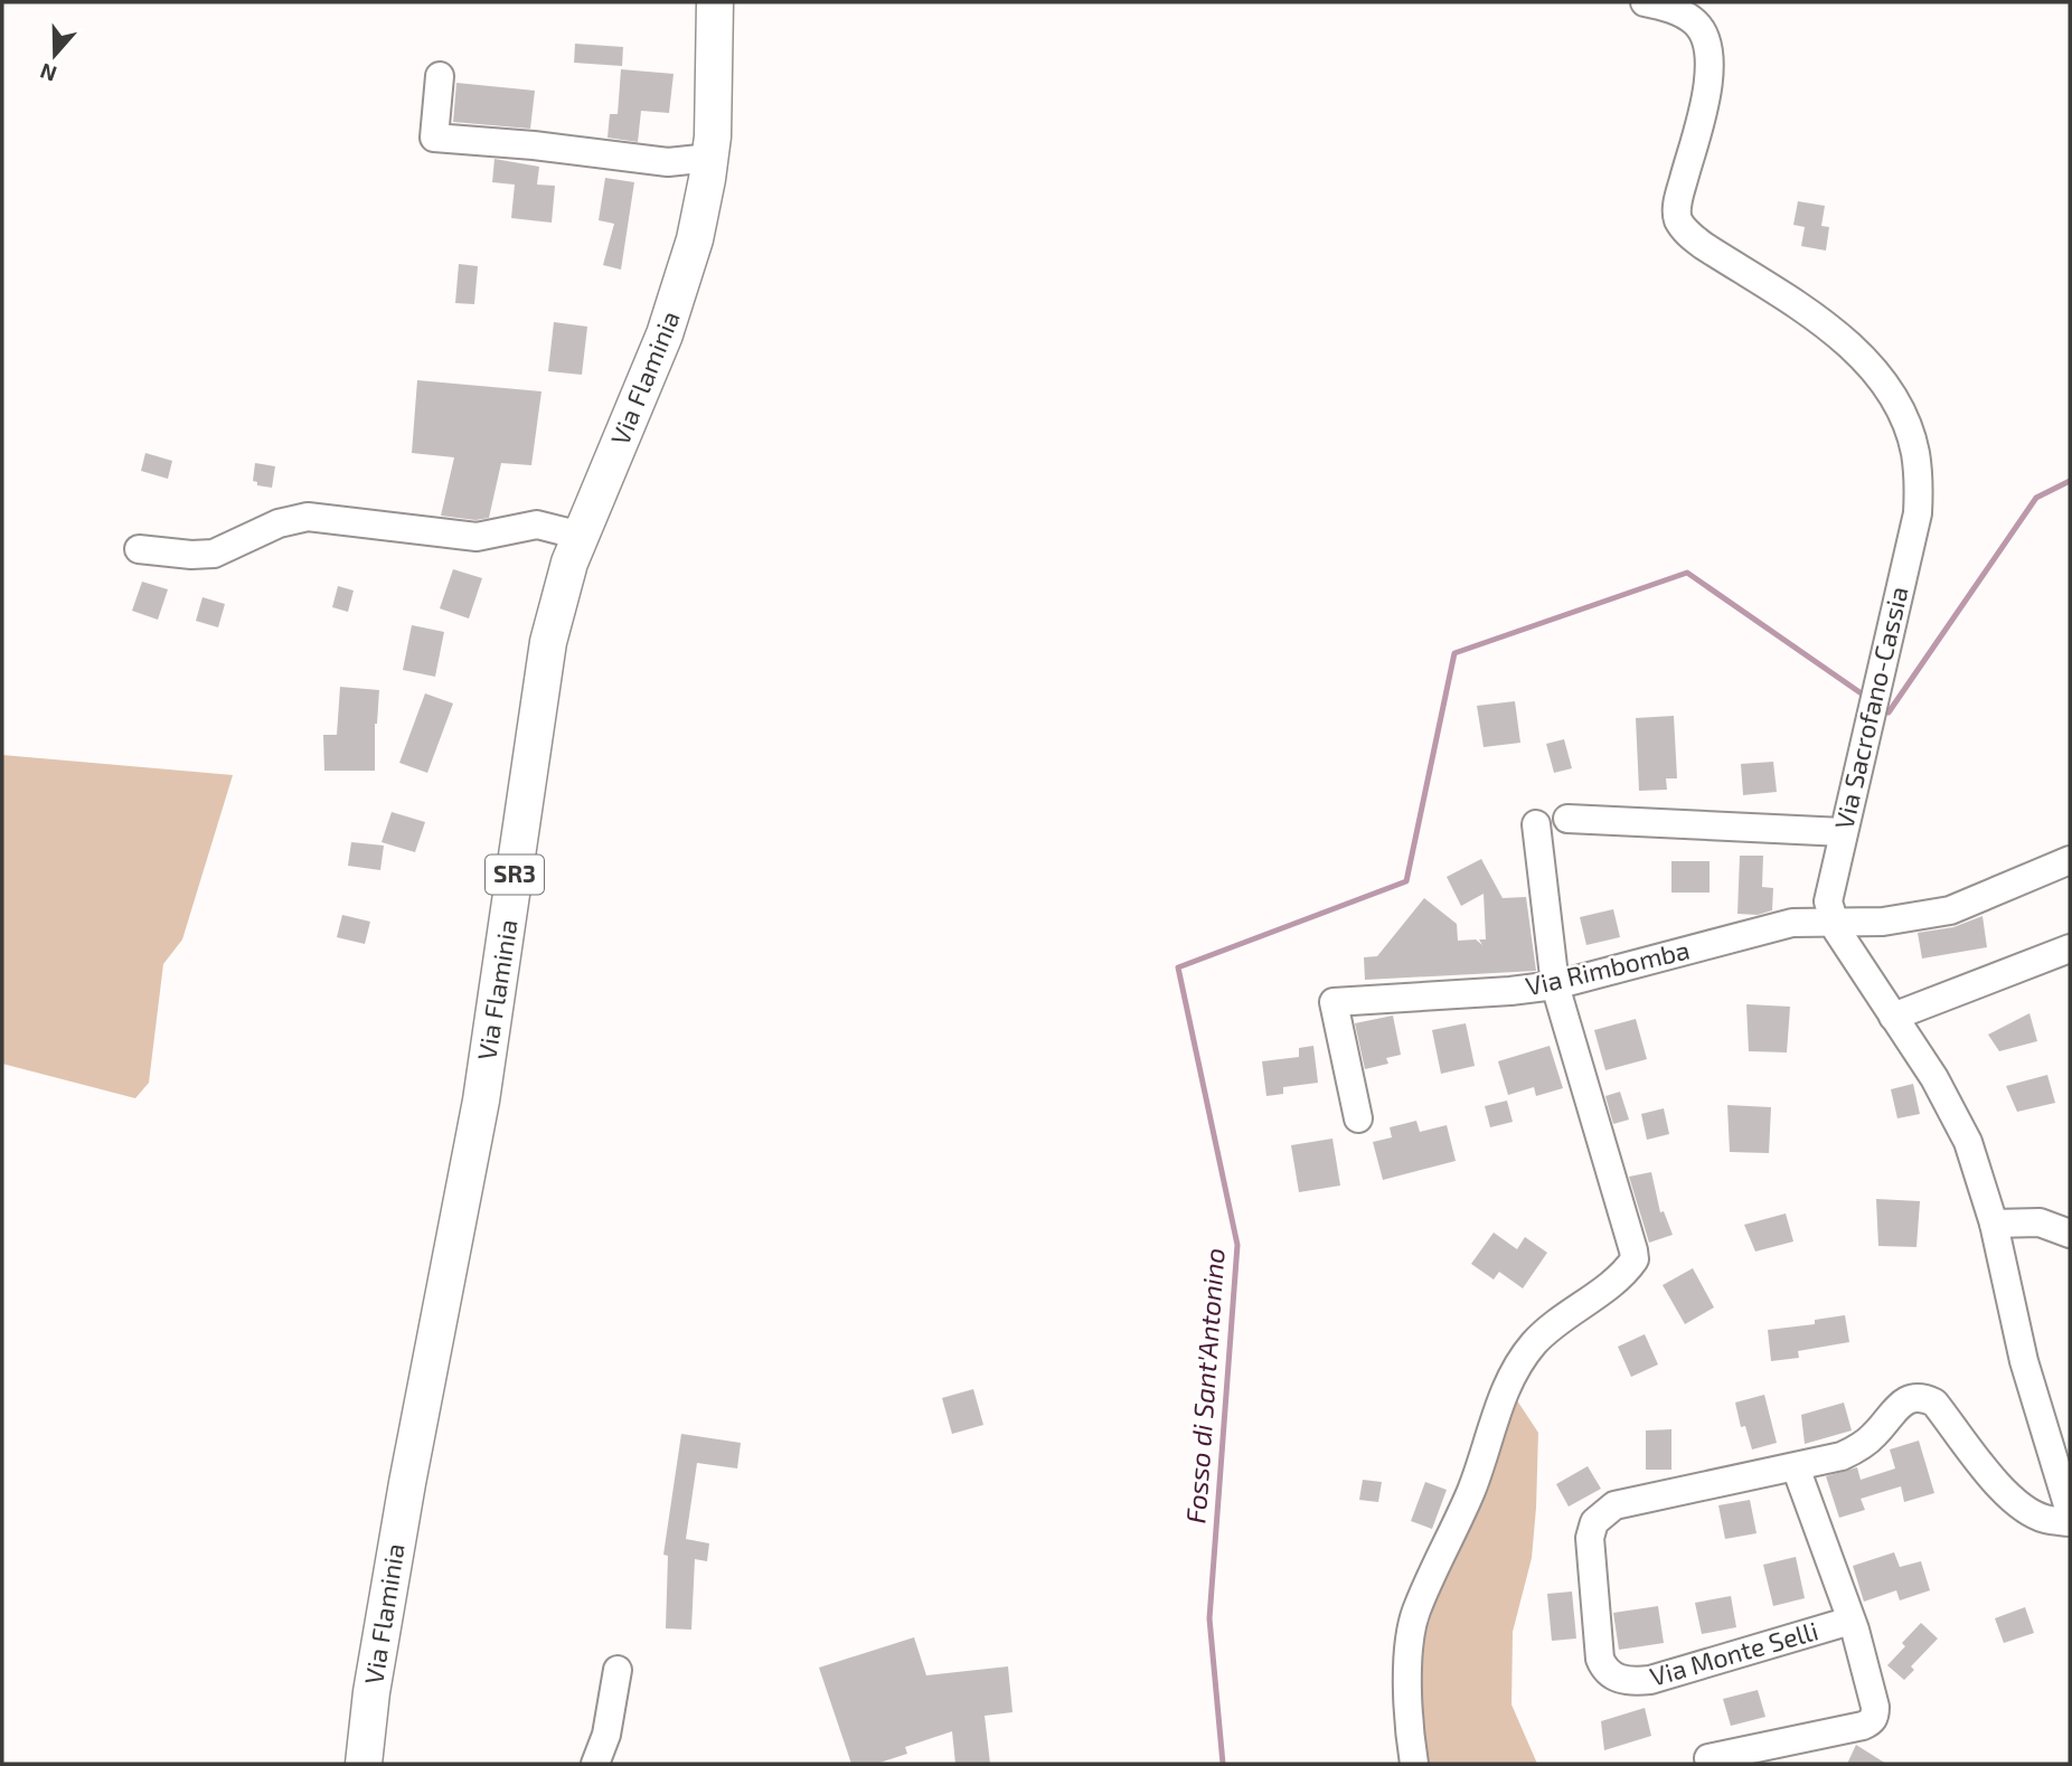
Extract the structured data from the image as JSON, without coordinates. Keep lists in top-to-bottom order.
{
  "streets": {
    "main road": ["Via Flaminia", "SR3"],
    "street": ["Via Sacrofano-Cassia", "Via Rimbomba", "Via Monte Selli"]
  },
  "crossings": [
    ["Via Sacrofano-Cassia", "Via Rimbomba"]
  ],
  "water": ["Fosso di Sant'Antonino"],
  "north": "bottom"
}
